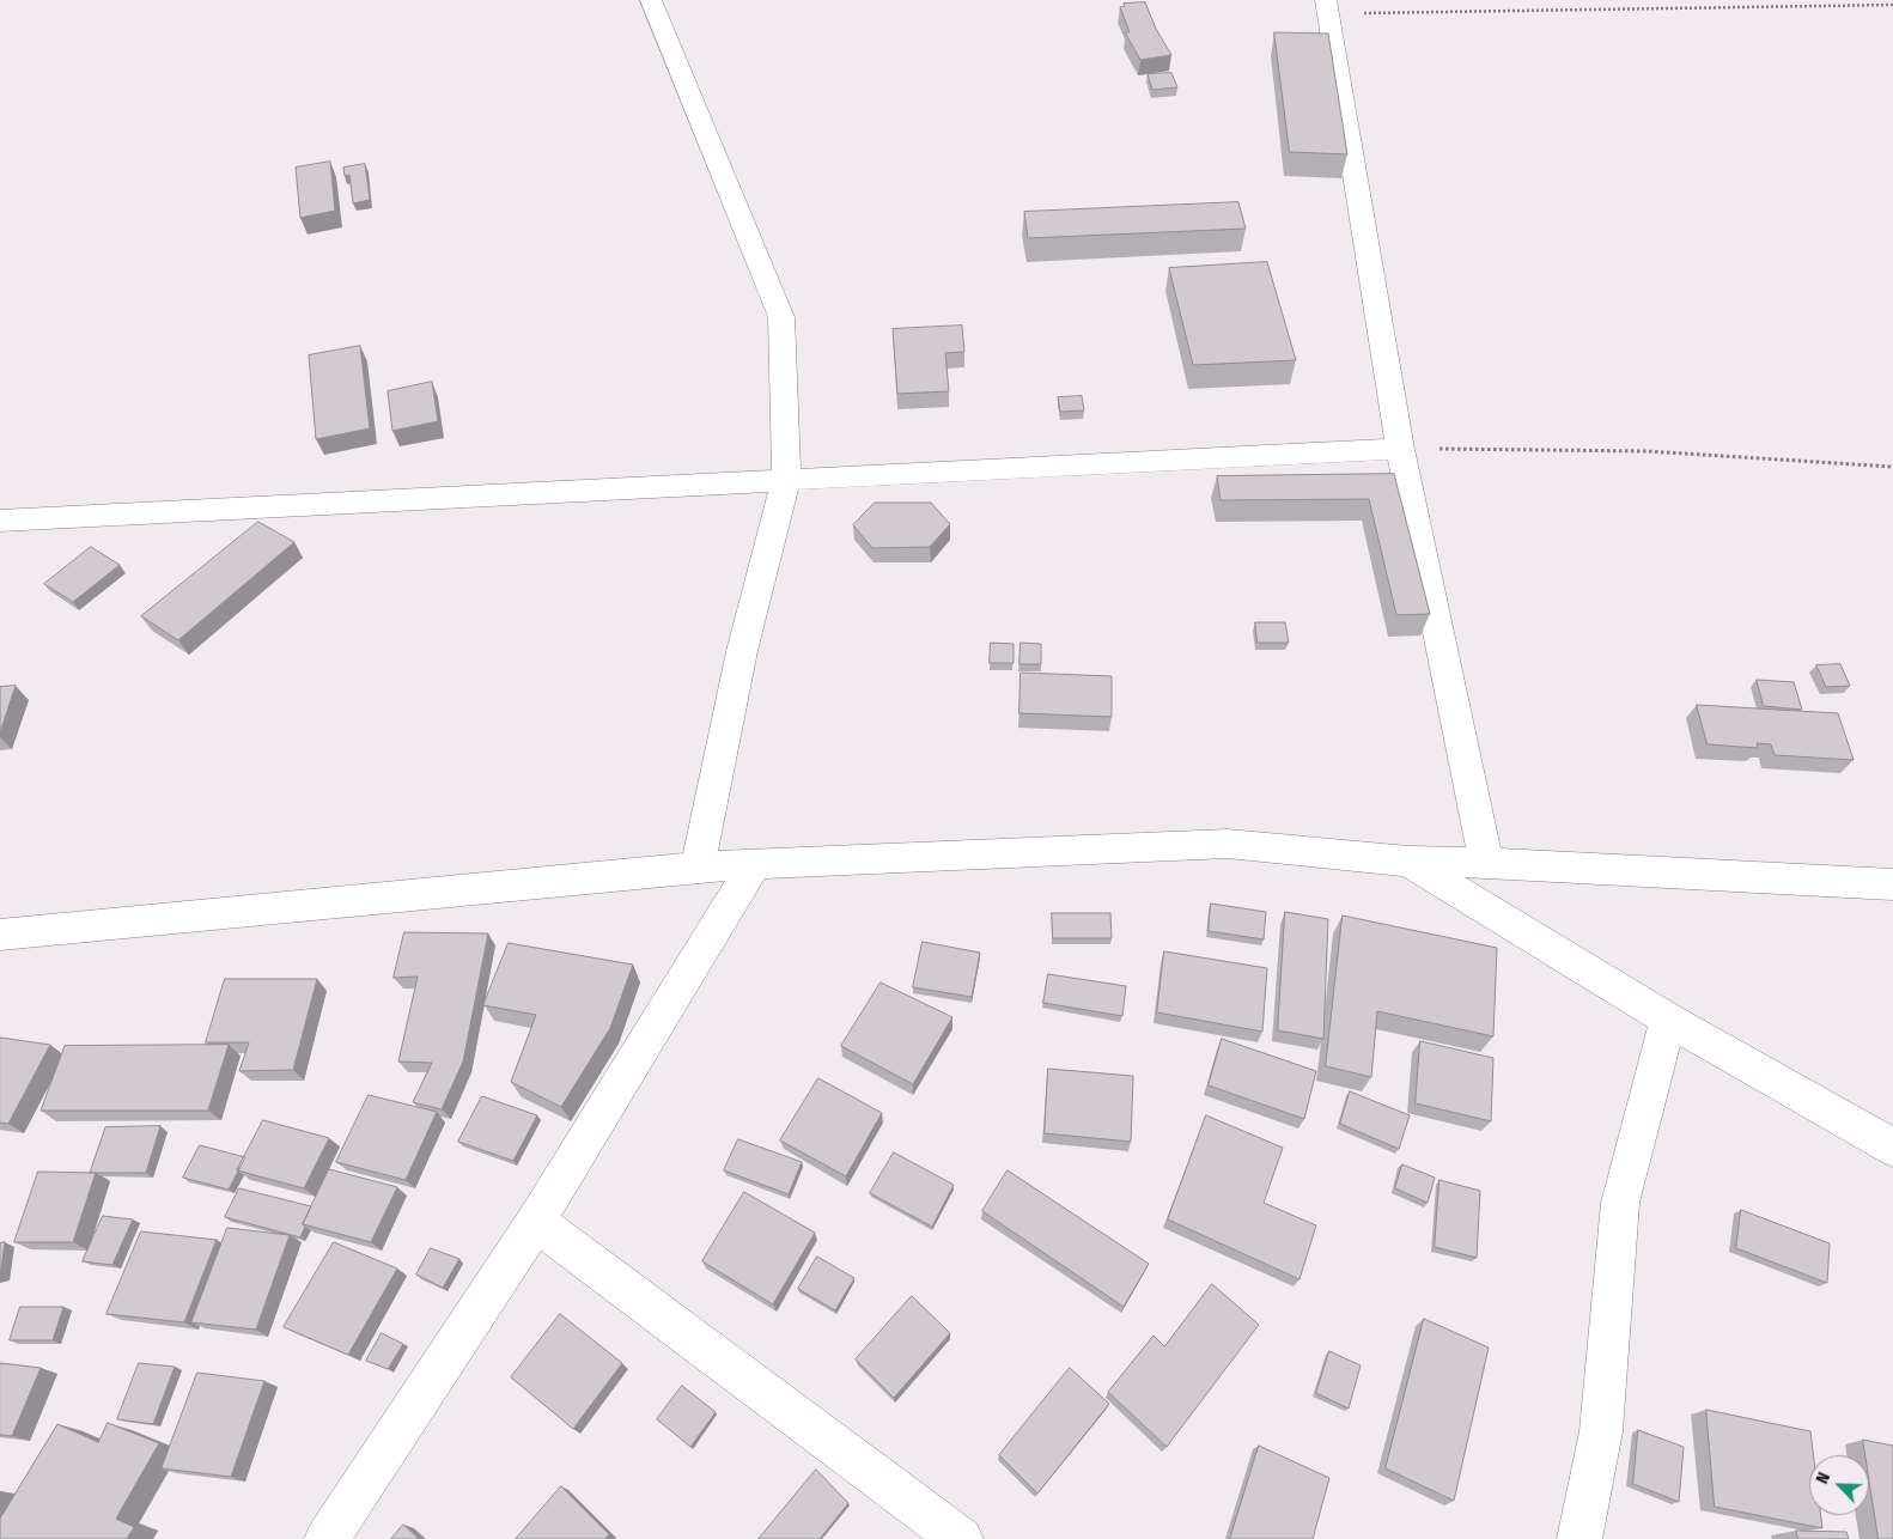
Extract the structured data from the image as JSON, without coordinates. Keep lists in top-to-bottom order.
{
  "north": "top left"
}
